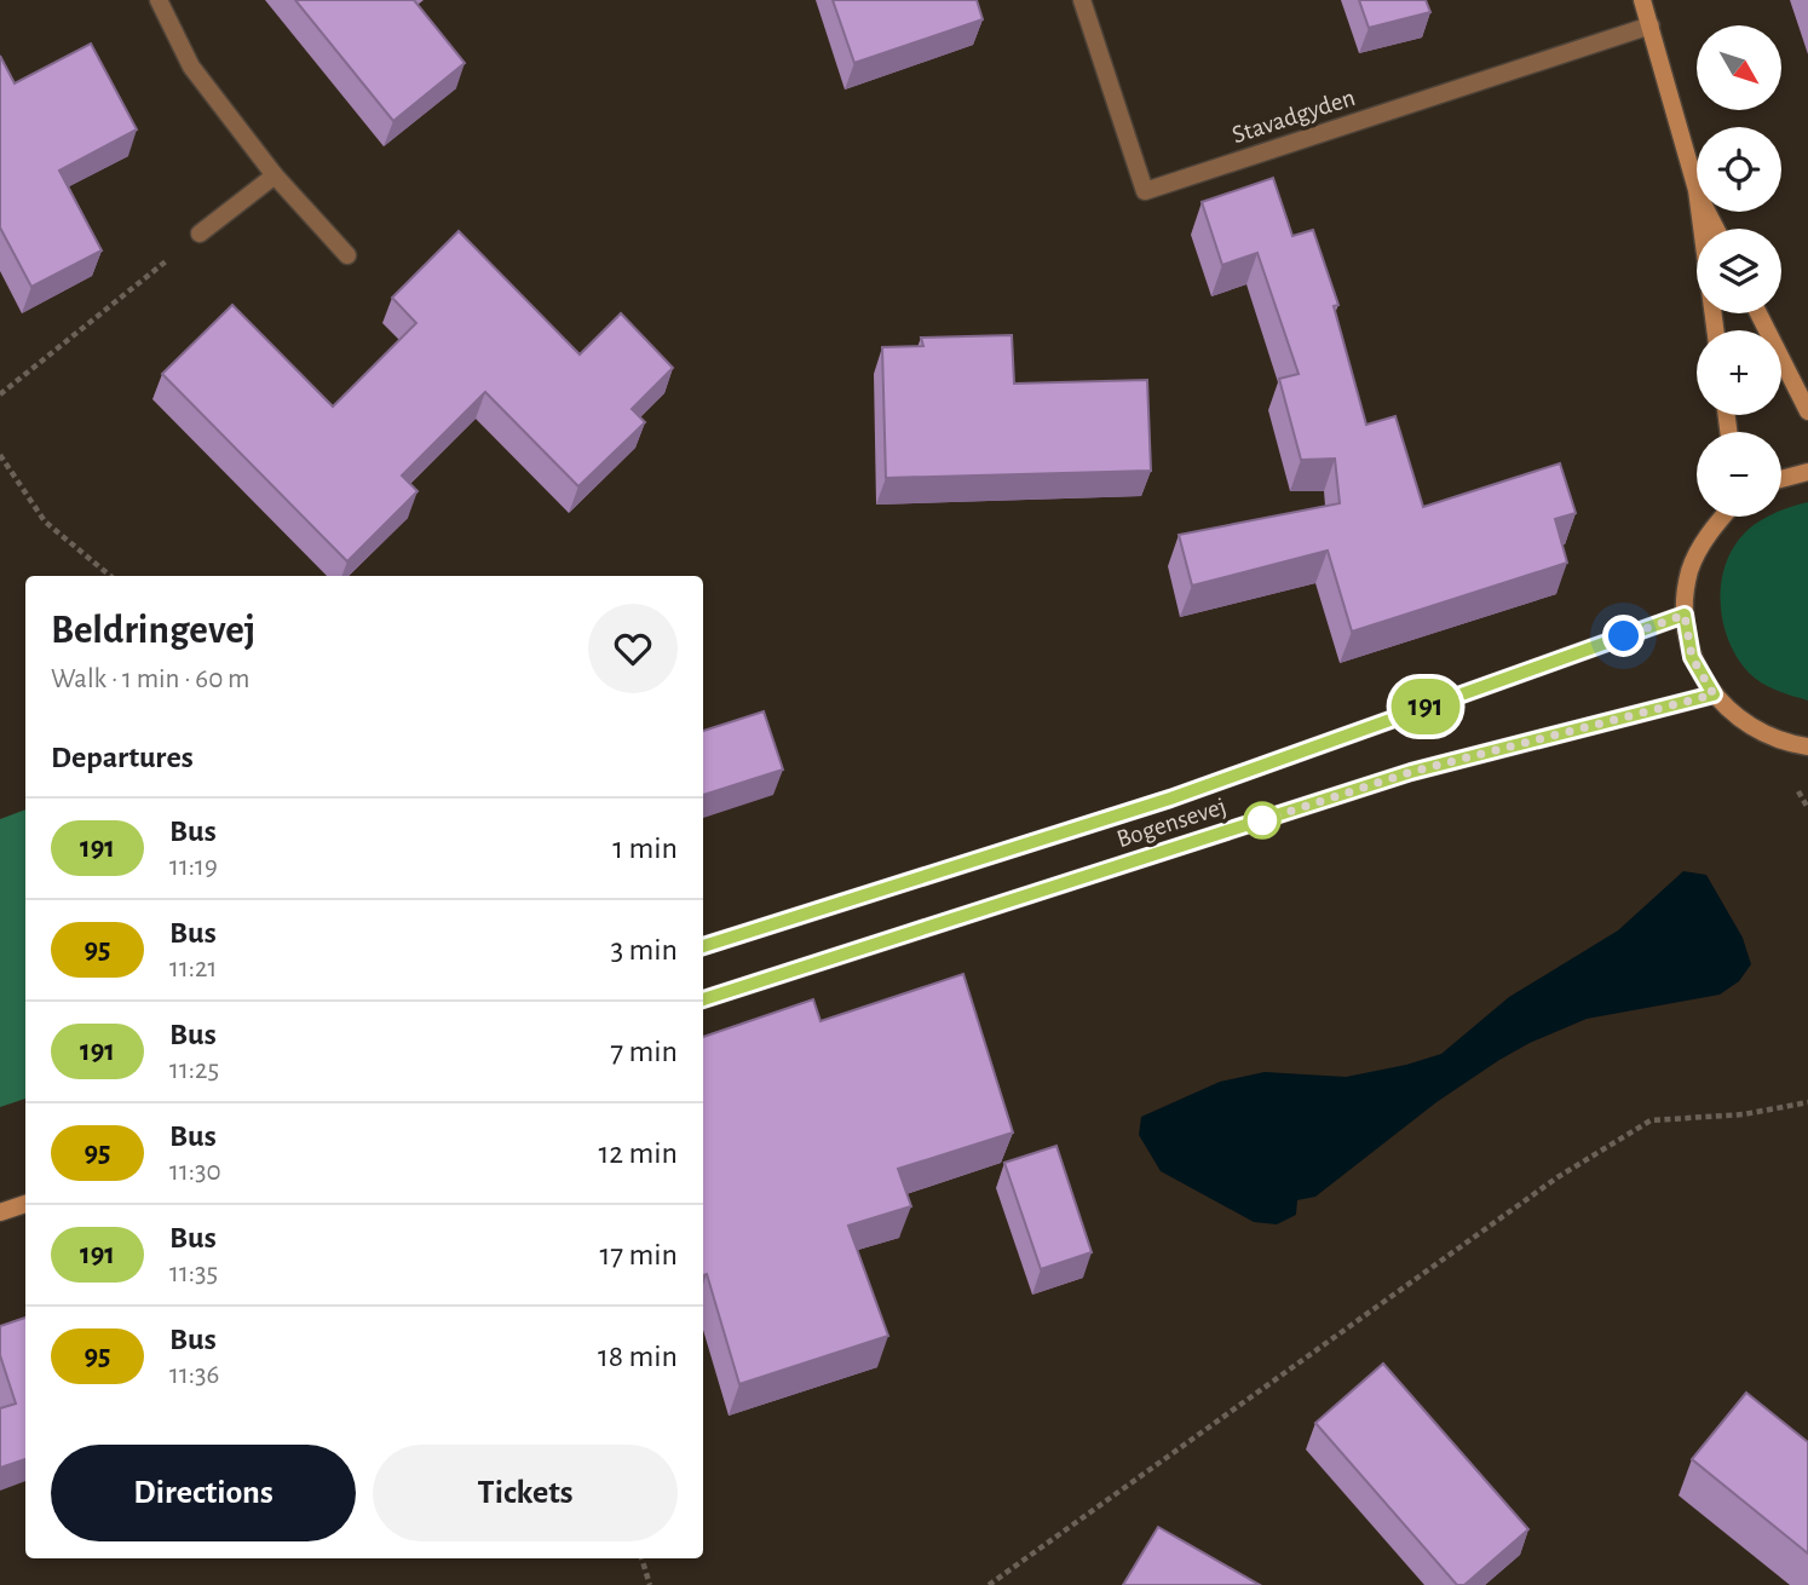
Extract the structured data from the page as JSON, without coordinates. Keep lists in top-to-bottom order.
{
  "streets": {
    "main road": ["Bogensevej"],
    "street": ["Stavadgyden"]
  },
  "lines": ["bus line 191"],
  "north": "bottom right",
  "page": {
    "on_map": "191",
    "map_buttons": ["+", "−"],
    "heading": [
      ["Beldringevej", "Walk · 1 min · 60 m"],
      "Departures"
    ],
    "list": [
      {
        "mark": "191",
        "name": "Bus",
        "note": "11:19",
        "value": "1 min"
      },
      {
        "mark": "95",
        "name": "Bus",
        "note": "11:21",
        "value": "3 min"
      },
      {
        "mark": "191",
        "name": "Bus",
        "note": "11:25",
        "value": "7 min"
      },
      {
        "mark": "95",
        "name": "Bus",
        "note": "11:30",
        "value": "12 min"
      },
      {
        "mark": "191",
        "name": "Bus",
        "note": "11:35",
        "value": "17 min"
      },
      {
        "mark": "95",
        "name": "Bus",
        "note": "11:36",
        "value": "18 min"
      }
    ],
    "buttons": ["Directions", "Tickets"]
  }
}
